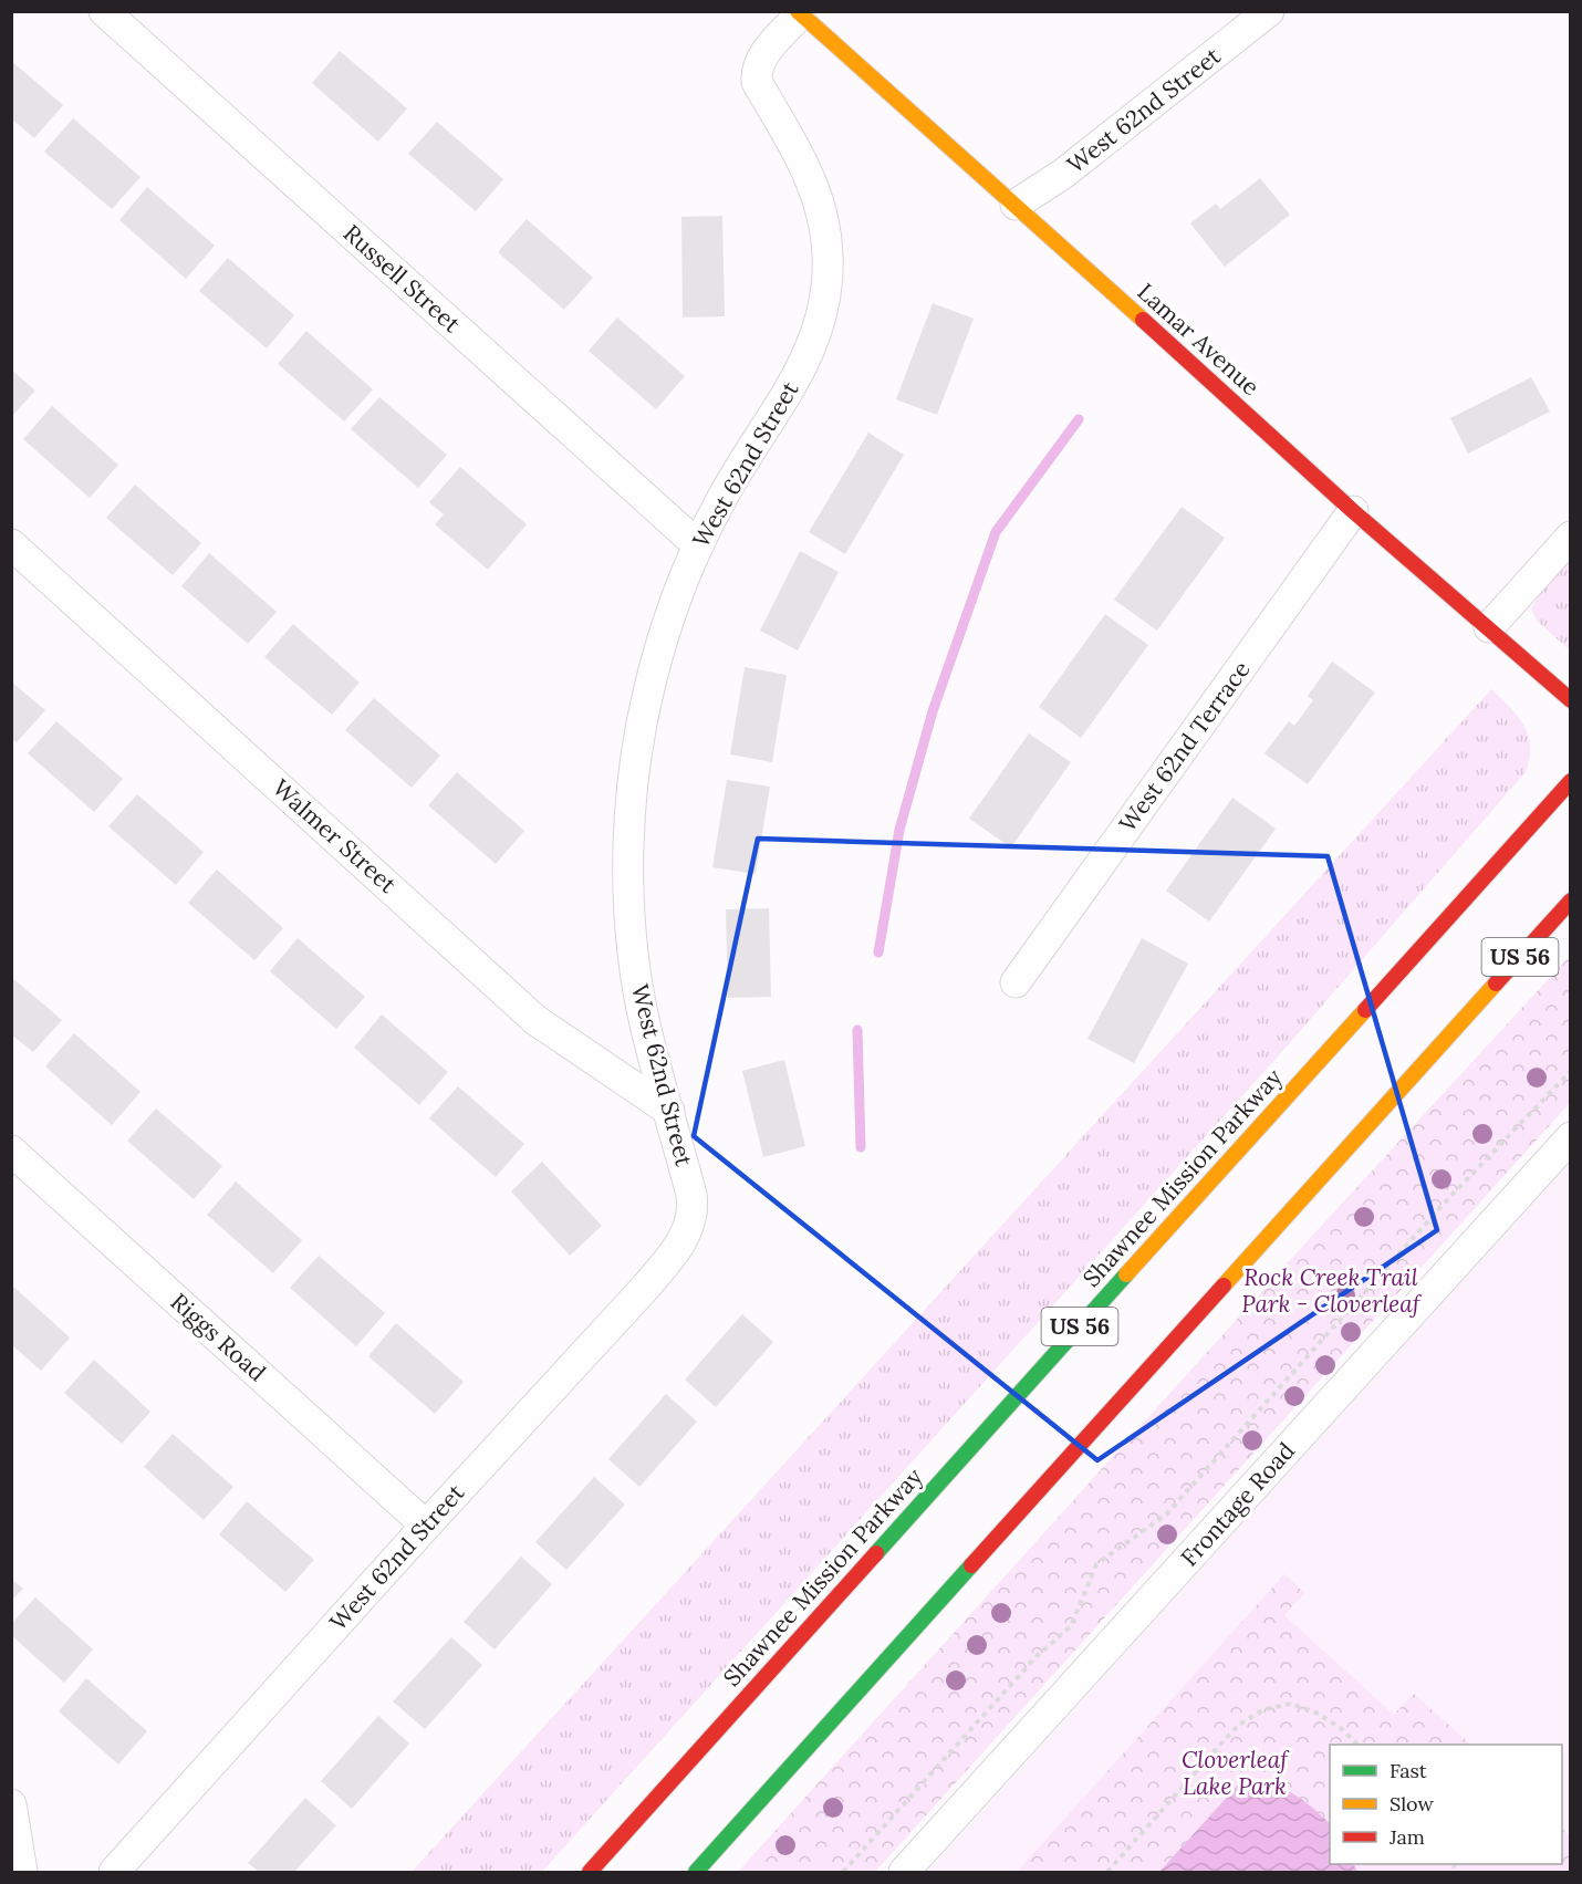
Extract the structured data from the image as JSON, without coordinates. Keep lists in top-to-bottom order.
{
  "streets": {
    "main road": ["Lamar Avenue", "US 56", "Shawnee Mission Parkway"],
    "street": [
      "West 62nd Street",
      "Russell Street",
      "West 62nd Terrace",
      "Walmer Street",
      "Riggs Road",
      "Frontage Road"
    ]
  },
  "crossings": [
    ["West 62nd Street", "Russell Street"],
    ["West 62nd Street", "Lamar Avenue"],
    ["West 62nd Street", "Walmer Street"],
    ["West 62nd Street", "Riggs Road"],
    ["Lamar Avenue", "West 62nd Terrace"]
  ],
  "parks": ["Rock Creek Trail Park - Cloverleaf", "Cloverleaf Lake Park"],
  "legend": ["Fast", "Slow", "Jam"]
}
